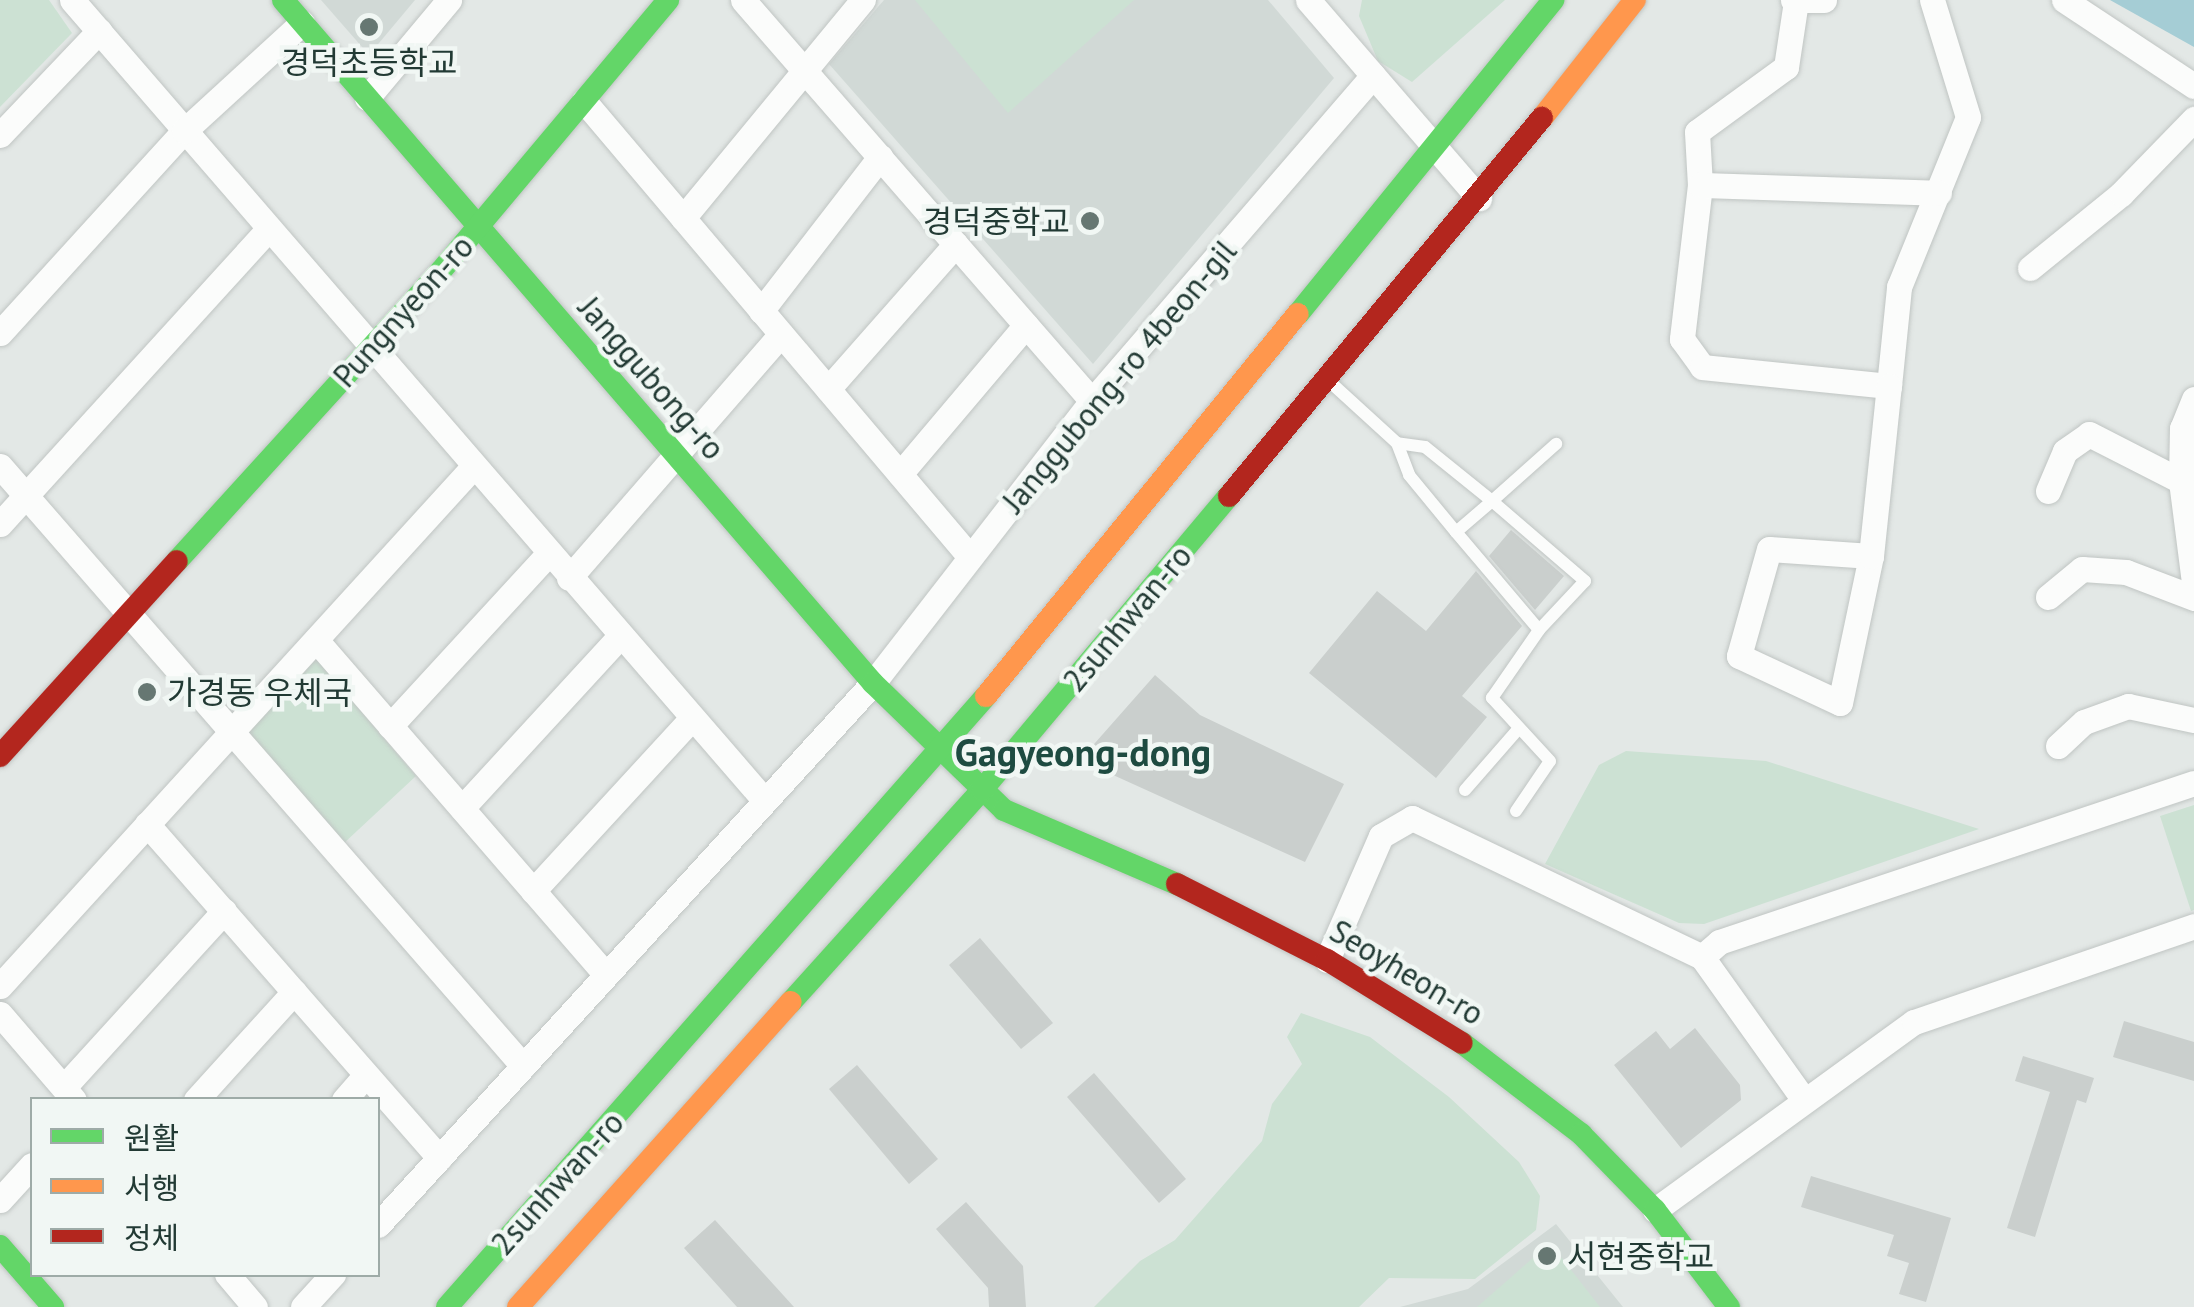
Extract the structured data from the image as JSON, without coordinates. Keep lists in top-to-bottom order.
{
  "streets": {
    "street": [
      "Pungnyeon-ro",
      "Janggubong-ro 4beon-gil",
      "Janggubong-ro",
      "2sunhwan-ro",
      "Seoyheon-ro"
    ]
  },
  "crossings": [
    ["Pungnyeon-ro", "Janggubong-ro"],
    ["Janggubong-ro 4beon-gil", "Janggubong-ro"],
    ["Janggubong-ro", "2sunhwan-ro"],
    ["Janggubong-ro", "Seoyheon-ro"],
    ["2sunhwan-ro", "Seoyheon-ro"]
  ],
  "districts": ["Gagyeong-dong"],
  "places": [
    "경덕초등학교",
    "경덕중학교",
    "가경동 우체국",
    "서현중학교"
  ],
  "legend": ["원활", "서행", "정체"]
}
